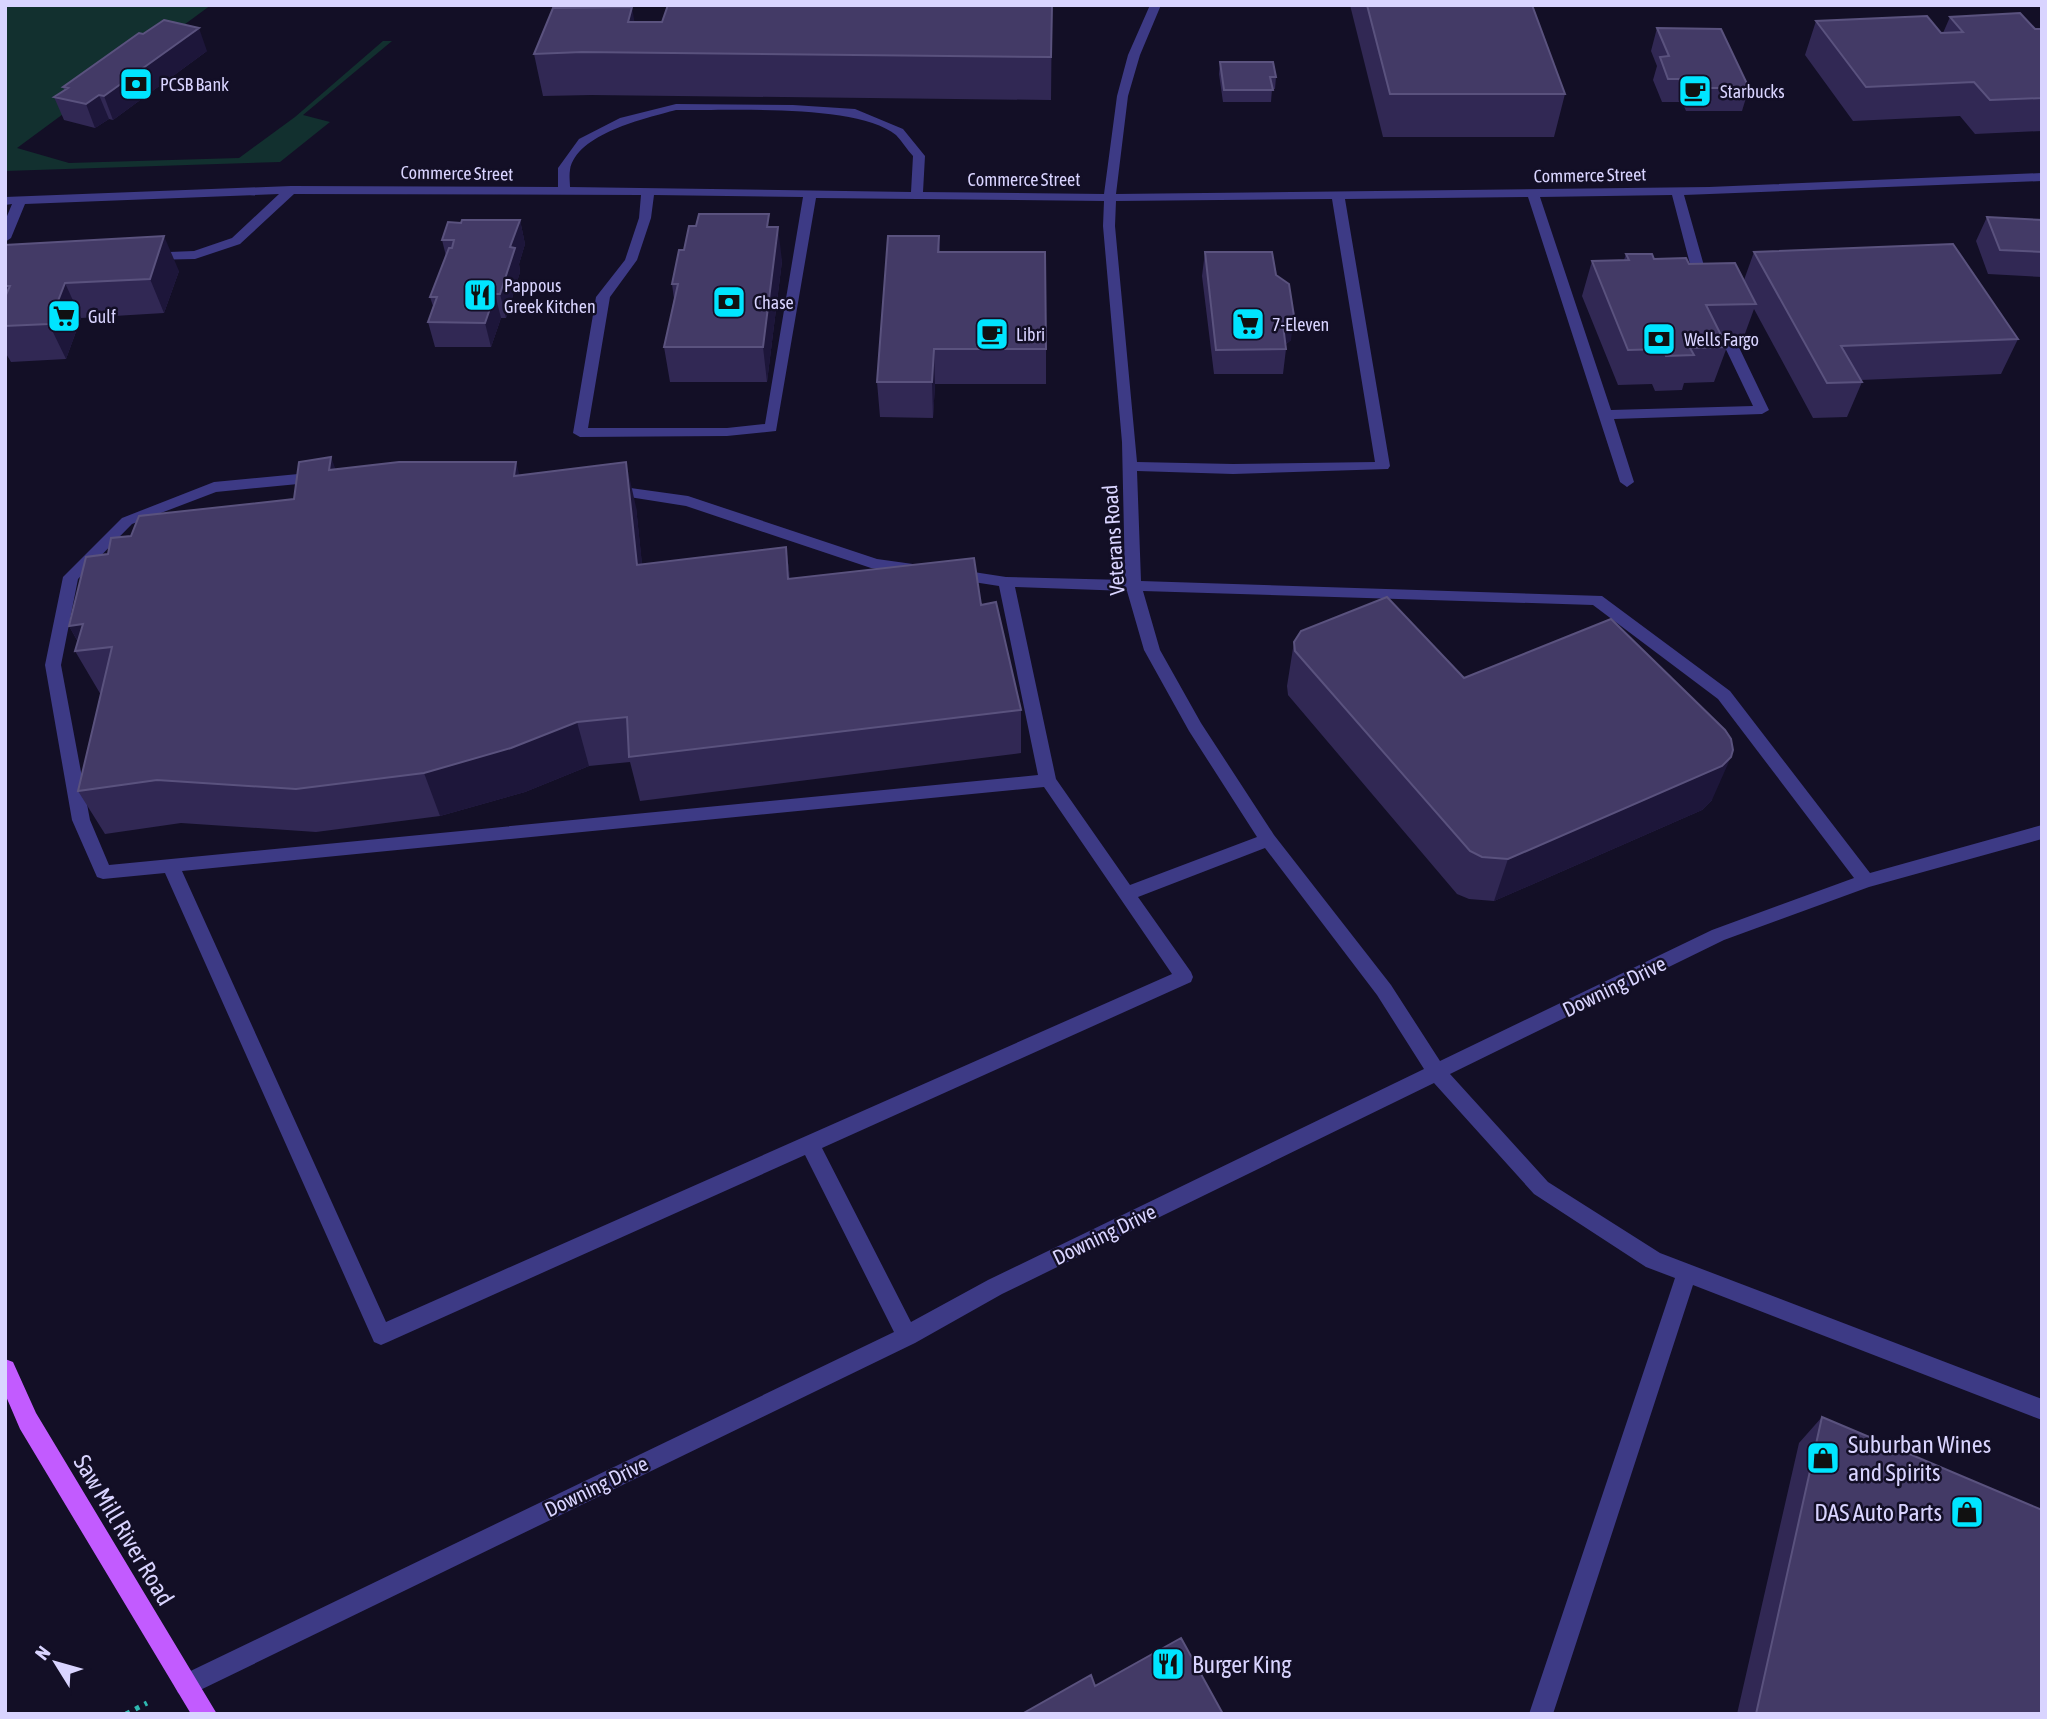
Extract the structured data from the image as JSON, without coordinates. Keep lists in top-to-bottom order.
{
  "streets": {
    "main road": ["Saw Mill River Road"],
    "street": ["Commerce Street", "Veterans Road", "Downing Drive"]
  },
  "crossings": [
    ["Commerce Street", "Veterans Road"],
    ["Veterans Road", "Downing Drive"],
    ["Downing Drive", "Saw Mill River Road"]
  ],
  "places": {
    "bank": ["PCSB Bank", "Chase", "Wells Fargo"],
    "cafe": ["Starbucks", "Libri"],
    "restaurant": ["Pappous Greek Kitchen", "Burger King"],
    "supermarket": ["Gulf", "7-Eleven"],
    "shop": ["Suburban Wines and Spirits", "DAS Auto Parts"]
  },
  "north": "top left"
}
